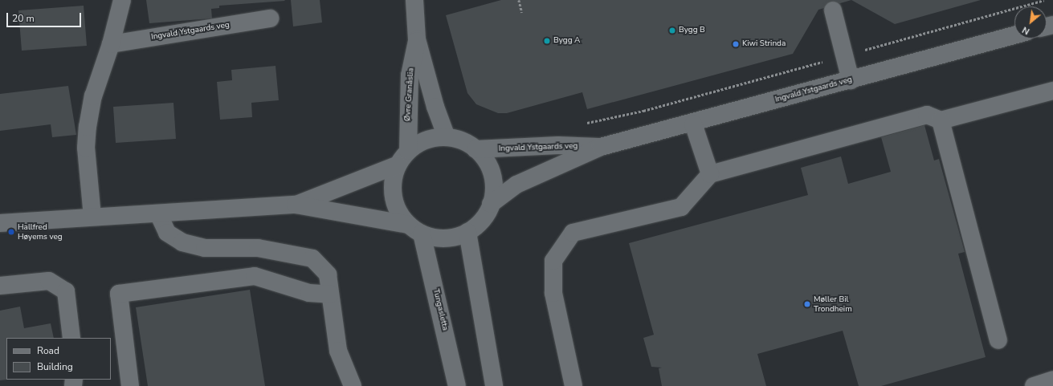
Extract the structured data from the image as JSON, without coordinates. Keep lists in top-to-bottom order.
{
  "streets": {
    "street": ["Ingvald Ystgaards veg", "Øvre Granåslia", "Tungasletta"]
  },
  "crossings": [
    ["Ingvald Ystgaards veg", "Øvre Granåslia"],
    ["Ingvald Ystgaards veg", "Tungasletta"],
    ["Øvre Granåslia", "Tungasletta"]
  ],
  "places": [
    "Bygg B",
    "Bygg A",
    "Kiwi Strinda",
    "Hallfred Høyems veg",
    "Møller Bil Trondheim"
  ],
  "legend": ["Road", "Building"],
  "scale_bar": "20 m",
  "north": "bottom left"
}
